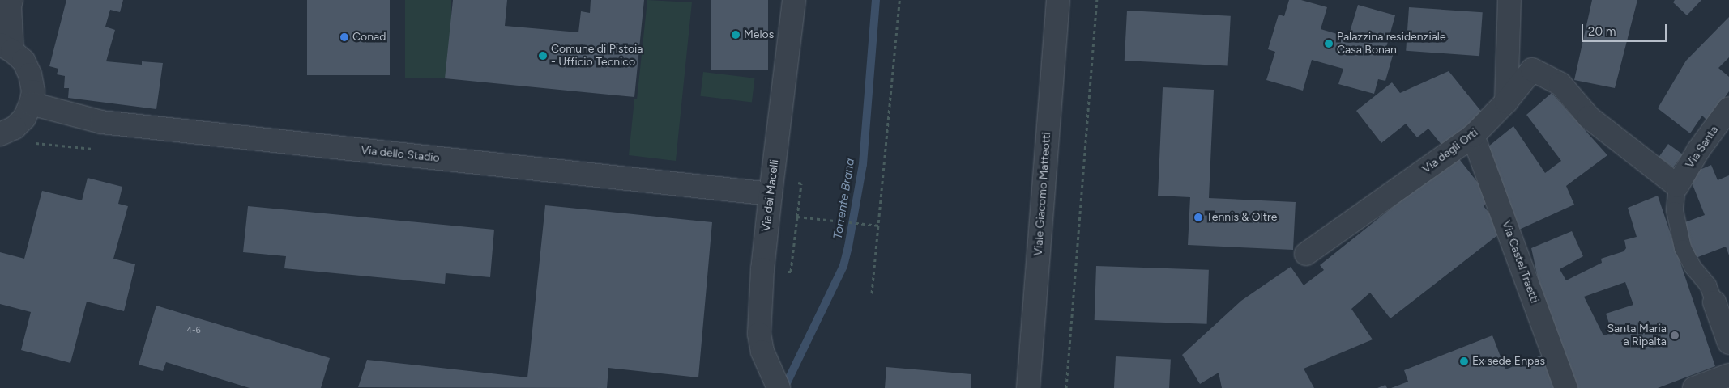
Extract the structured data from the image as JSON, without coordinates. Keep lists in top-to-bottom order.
{
  "streets": {
    "street": [
      "Via Santa",
      "Via degli Orti",
      "Via dello Stadio",
      "Viale Giacomo Matteotti",
      "Via dei Macelli",
      "Via Castel Traetti"
    ]
  },
  "crossings": [
    ["Via Santa", "Via degli Orti"],
    ["Via degli Orti", "Via Castel Traetti"],
    ["Via dello Stadio", "Via dei Macelli"]
  ],
  "water": ["Torrente Brana"],
  "places": [
    "Melos",
    "Conad",
    "Palazzina residenziale Casa Bonan",
    "Comune di Pistoia - Ufficio Tecnico",
    "Tennis & Oltre",
    "Santa Maria a Ripalta",
    "Ex sede Enpas"
  ],
  "house_numbers": ["4-6"],
  "scale_bar": "20 m"
}
